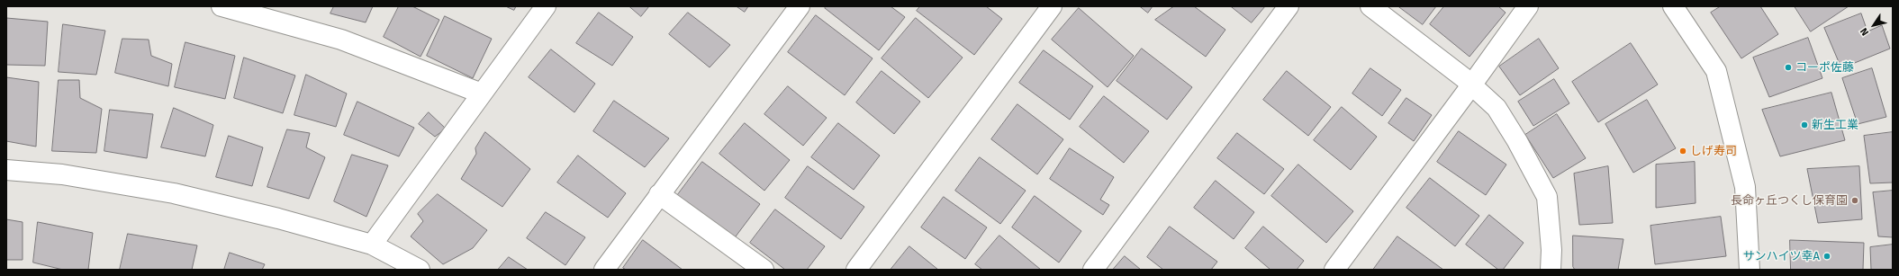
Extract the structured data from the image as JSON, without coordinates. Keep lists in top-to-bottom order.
{
  "places": [
    "コーポ佐藤",
    "新生工業",
    "しげ寿司",
    "長命ヶ丘つくし保育園",
    "サンハイツ幸A"
  ],
  "north": "bottom left"
}
